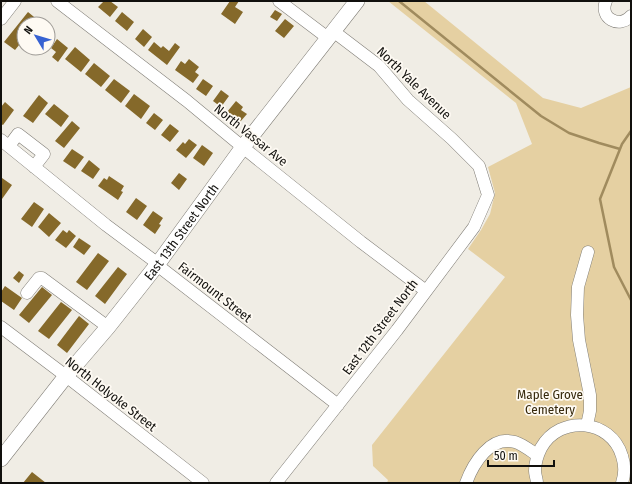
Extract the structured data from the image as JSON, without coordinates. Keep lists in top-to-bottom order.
{
  "streets": {
    "main road": ["East 13th Street North"],
    "street": [
      "North Yale Avenue",
      "North Vassar Ave",
      "Fairmount Street",
      "East 12th Street North",
      "North Holyoke Street"
    ]
  },
  "crossings": [
    ["North Yale Avenue", "East 13th Street North"],
    ["North Yale Avenue", "East 12th Street North"],
    ["North Vassar Ave", "East 13th Street North"],
    ["North Vassar Ave", "East 12th Street North"],
    ["East 13th Street North", "Fairmount Street"],
    ["East 13th Street North", "North Holyoke Street"],
    ["Fairmount Street", "East 12th Street North"]
  ],
  "parks": ["Maple Grove Cemetery"],
  "scale_bar": "50 m",
  "north": "top left"
}
